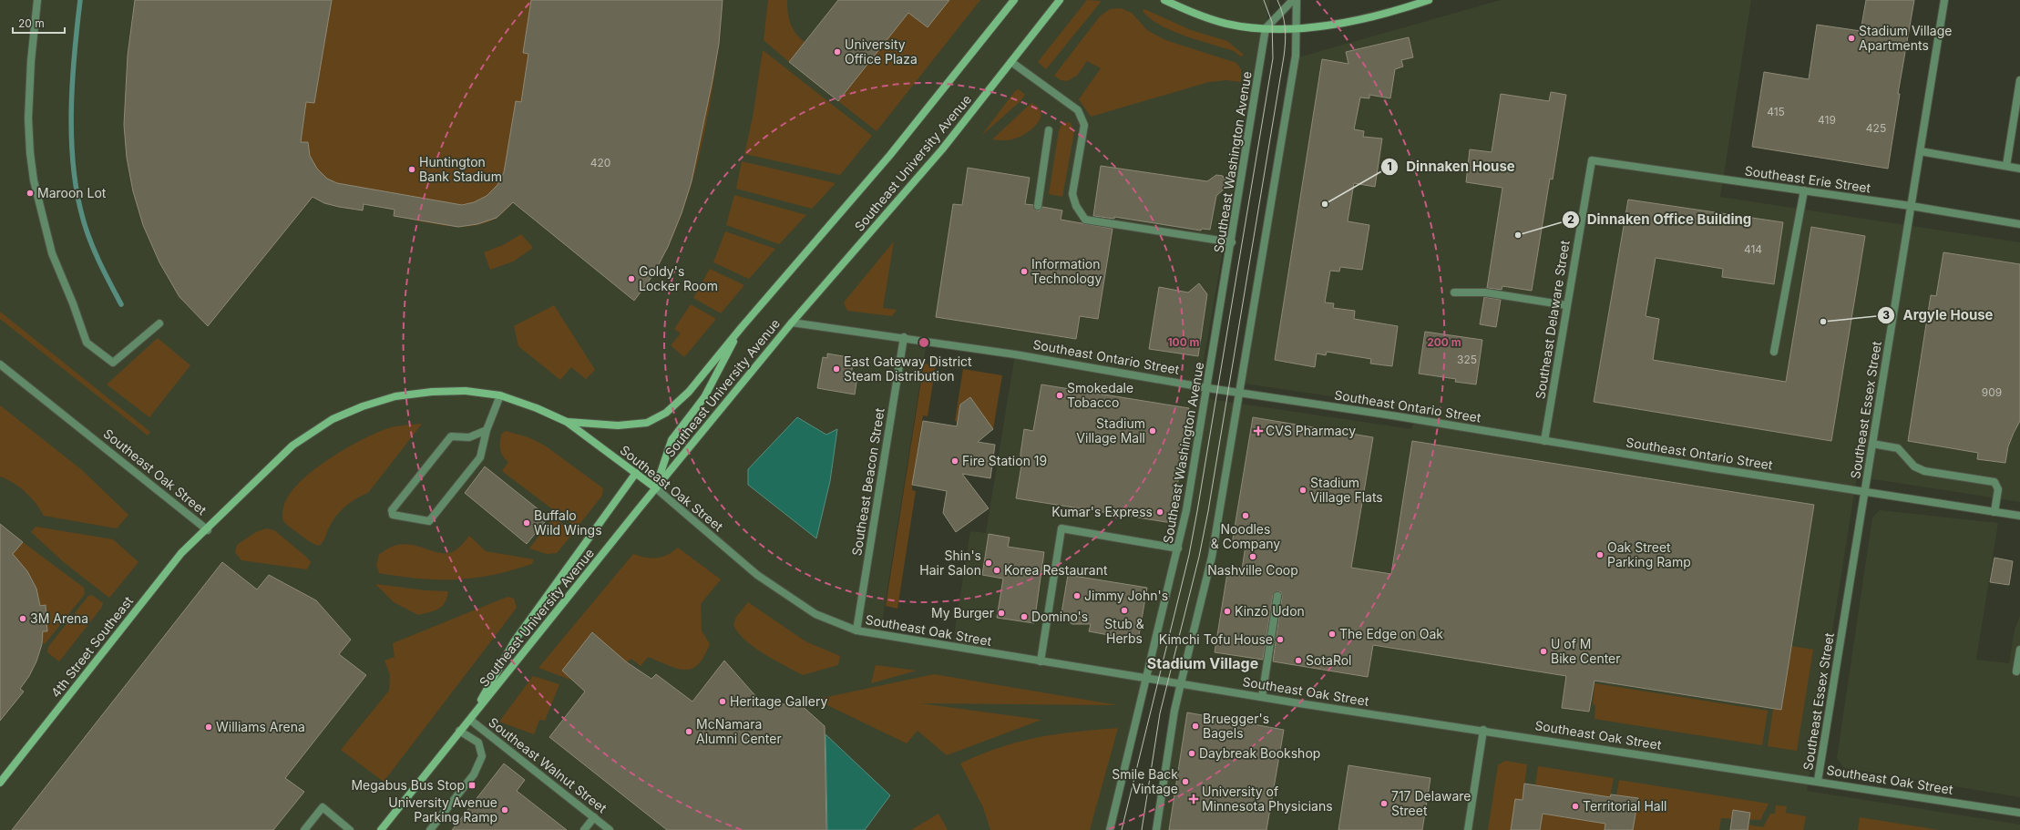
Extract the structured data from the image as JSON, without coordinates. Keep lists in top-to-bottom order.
{
  "streets": {
    "main road": ["Southeast University Avenue", "Southeast Oak Street", "4th Street Southeast"],
    "street": [
      "Southeast Washington Avenue",
      "Southeast Erie Street",
      "Southeast Delaware Street",
      "Southeast Ontario Street",
      "Southeast Essex Street",
      "Southeast Beacon Street",
      "Southeast Walnut Street"
    ]
  },
  "crossings": [
    ["Southeast Washington Avenue", "Southeast Ontario Street"],
    ["Southeast Washington Avenue", "Southeast Oak Street"],
    ["Southeast University Avenue", "Southeast Ontario Street"],
    ["Southeast University Avenue", "Southeast Oak Street"],
    ["Southeast University Avenue", "Southeast Walnut Street"],
    ["Southeast Erie Street", "Southeast Delaware Street"],
    ["Southeast Erie Street", "Southeast Essex Street"],
    ["Southeast Delaware Street", "Southeast Ontario Street"],
    ["Southeast Ontario Street", "Southeast Essex Street"],
    ["Southeast Ontario Street", "Southeast Beacon Street"],
    ["Southeast Essex Street", "Southeast Oak Street"],
    ["Southeast Oak Street", "Southeast Beacon Street"],
    ["Southeast Oak Street", "4th Street Southeast"]
  ],
  "districts": ["Stadium Village"],
  "places": {
    "other": [
      "Stadium Village Apartments",
      "University Office Plaza",
      "Huntington Bank Stadium",
      "Maroon Lot",
      "Dinnaken House",
      "Dinnaken Office Building",
      "Information Technology",
      "Goldy's Locker Room",
      "Argyle House",
      "East Gateway District Steam Distribution",
      "Smokedale Tobacco",
      "Stadium Village Mall",
      "Fire Station 19",
      "Stadium Village Flats",
      "Kumar's Express",
      "Noodles & Company",
      "Buffalo Wild Wings",
      "Oak Street Parking Ramp",
      "Nashville Coop",
      "Shin's Hair Salon",
      "Korea Restaurant",
      "Jimmy John's",
      "Stub & Herbs",
      "Kinzō Udon",
      "My Burger",
      "Domino's",
      "3M Arena",
      "The Edge on Oak",
      "Kimchi Tofu House",
      "U of M Bike Center",
      "SotaRol",
      "Heritage Gallery",
      "Bruegger's Bagels",
      "Williams Arena",
      "McNamara Alumni Center",
      "Daybreak Bookshop",
      "Smile Back Vintage",
      "717 Delaware Street",
      "Territorial Hall",
      "University Avenue Parking Ramp"
    ],
    "health": ["CVS Pharmacy", "University of Minnesota Physicians"],
    "transit": ["Megabus Bus Stop"]
  },
  "house_numbers": [
    "415",
    "419",
    "425",
    "420",
    "414",
    "325",
    "909"
  ],
  "scale_bar": "20 m",
  "rings": ["100 m", "200 m"]
}
